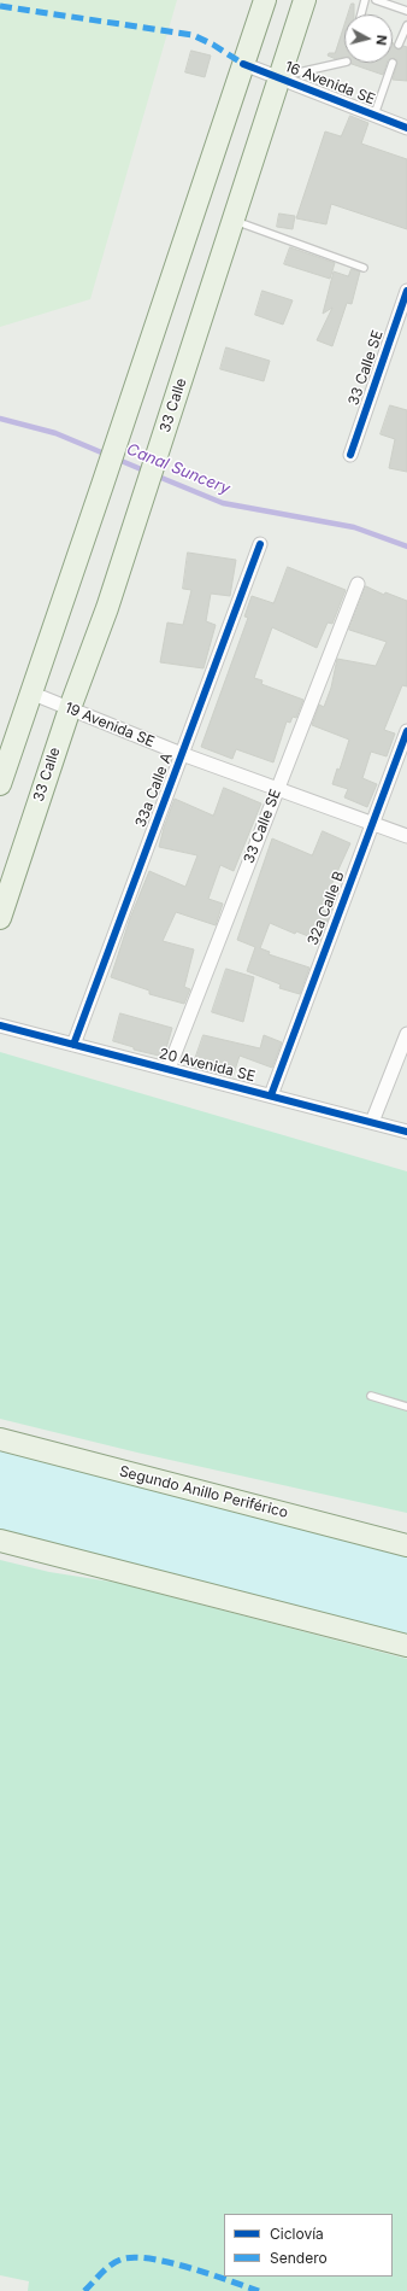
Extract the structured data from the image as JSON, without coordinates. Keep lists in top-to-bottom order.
{
  "streets": {
    "main road": ["33 Calle", "Segundo Anillo Periférico"],
    "street": [
      "16 Avenida SE",
      "33 Calle SE",
      "19 Avenida SE",
      "33a Calle A",
      "32a Calle B",
      "20 Avenida SE"
    ]
  },
  "crossings": [
    ["16 Avenida SE", "33 Calle"],
    ["33 Calle SE", "19 Avenida SE"],
    ["33 Calle SE", "20 Avenida SE"],
    ["33 Calle", "19 Avenida SE"],
    ["19 Avenida SE", "33a Calle A"],
    ["19 Avenida SE", "32a Calle B"],
    ["33a Calle A", "20 Avenida SE"],
    ["32a Calle B", "20 Avenida SE"]
  ],
  "water": ["Canal Suncery"],
  "legend": ["Ciclovía", "Sendero"],
  "north": "right"
}
